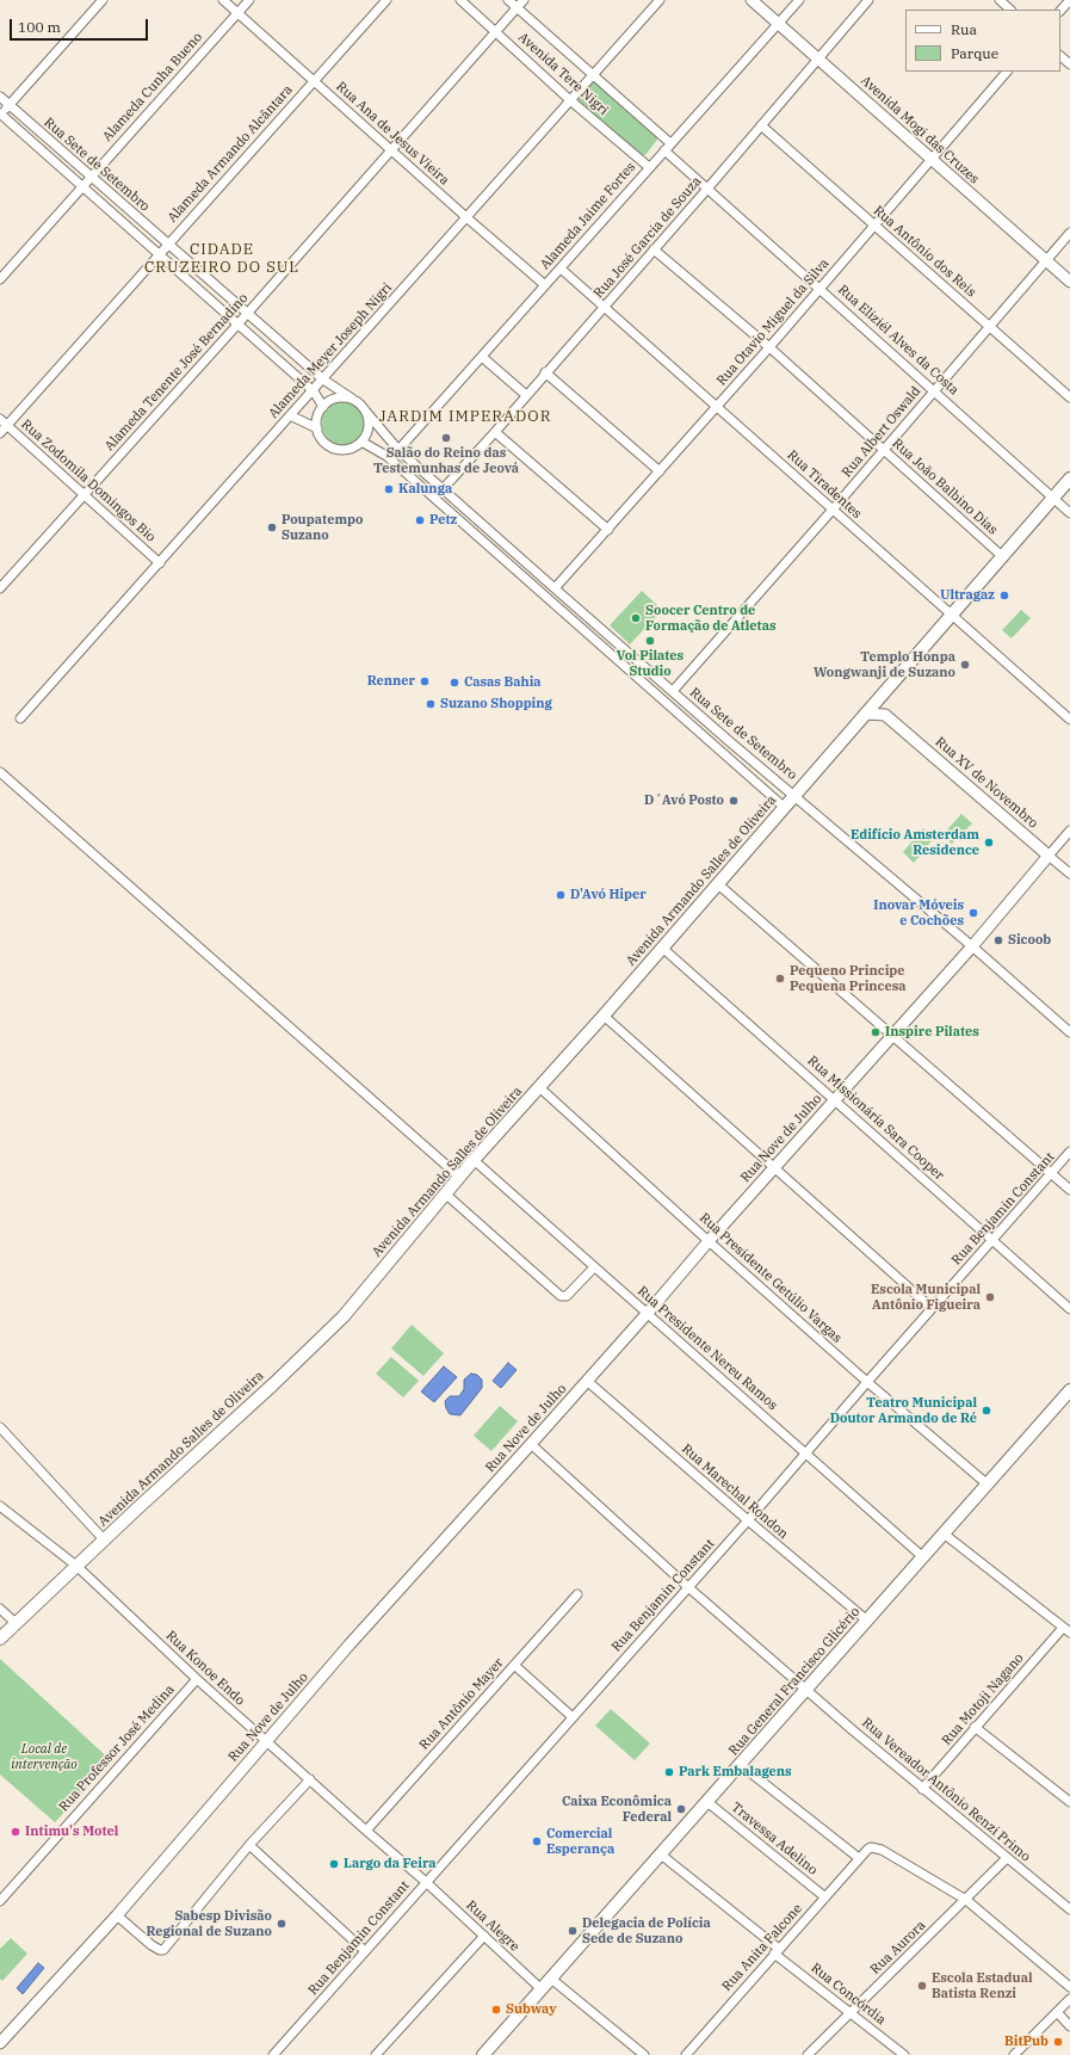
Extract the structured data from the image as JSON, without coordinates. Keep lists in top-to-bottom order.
{
  "streets": {
    "main road": ["Avenida Armando Salles de Oliveira", "Rua General Francisco Glicério"],
    "street": [
      "Avenida Tere Nigri",
      "Alameda Cunha Bueno",
      "Avenida Mogi das Cruzes",
      "Rua Ana de Jesus Vieira",
      "Alameda Armando Alcântara",
      "Rua Sete de Setembro",
      "Alameda Jaime Fortes",
      "Rua José Garcia de Souza",
      "Rua Antônio dos Reis",
      "Rua Otavio Miguel da Silva",
      "Rua Eliziél Alves da Costa",
      "Alameda Meyer Joseph Nigri",
      "Alameda Tenente José Bernadino",
      "Rua Albert Oswald",
      "Rua Zodomila Domingos Bio",
      "Rua Tiradentes",
      "Rua João Balbino Dias",
      "Rua XV de Novembro",
      "Rua Missionária Sara Cooper",
      "Rua Nove de Julho",
      "Rua Benjamin Constant",
      "Rua Presidente Getúlio Vargas",
      "Rua Presidente Nereu Ramos",
      "Rua Marechal Rondon",
      "Rua Konoe Endo",
      "Rua Motoji Nagano",
      "Rua Antônio Mayer",
      "Rua Professor José Medina",
      "Rua Vereador Antônio Renzi Primo",
      "Travessa Adelino",
      "Rua Alegre",
      "Rua Anita Falcone",
      "Rua Aurora",
      "Rua Concórdia"
    ]
  },
  "crossings": [
    ["Avenida Tere Nigri", "Alameda Jaime Fortes"],
    ["Avenida Tere Nigri", "Rua Eliziél Alves da Costa"],
    ["Avenida Tere Nigri", "Alameda Meyer Joseph Nigri"],
    ["Avenida Tere Nigri", "Alameda Tenente José Bernadino"],
    ["Alameda Cunha Bueno", "Rua Ana de Jesus Vieira"],
    ["Alameda Cunha Bueno", "Rua Sete de Setembro"],
    ["Avenida Mogi das Cruzes", "Alameda Jaime Fortes"],
    ["Avenida Mogi das Cruzes", "Rua José Garcia de Souza"],
    ["Avenida Mogi das Cruzes", "Rua Otavio Miguel da Silva"],
    ["Avenida Mogi das Cruzes", "Rua Albert Oswald"],
    ["Rua Ana de Jesus Vieira", "Alameda Armando Alcântara"],
    ["Rua Ana de Jesus Vieira", "Alameda Jaime Fortes"],
    ["Rua Ana de Jesus Vieira", "Alameda Meyer Joseph Nigri"],
    ["Rua Ana de Jesus Vieira", "Alameda Tenente José Bernadino"],
    ["Alameda Armando Alcântara", "Rua Sete de Setembro"],
    ["Alameda Armando Alcântara", "Rua Zodomila Domingos Bio"],
    ["Rua Sete de Setembro", "Alameda Jaime Fortes"],
    ["Rua Sete de Setembro", "Rua José Garcia de Souza"],
    ["Rua Sete de Setembro", "Rua Otavio Miguel da Silva"],
    ["Rua Sete de Setembro", "Alameda Meyer Joseph Nigri"],
    ["Rua Sete de Setembro", "Alameda Tenente José Bernadino"],
    ["Rua Sete de Setembro", "Rua Albert Oswald"],
    ["Rua Sete de Setembro", "Avenida Armando Salles de Oliveira"],
    ["Rua Sete de Setembro", "Rua Nove de Julho"],
    ["Alameda Jaime Fortes", "Rua Eliziél Alves da Costa"],
    ["Alameda Jaime Fortes", "Rua Tiradentes"],
    ["Rua José Garcia de Souza", "Rua Antônio dos Reis"],
    ["Rua José Garcia de Souza", "Rua Eliziél Alves da Costa"],
    ["Rua José Garcia de Souza", "Rua Tiradentes"],
    ["Rua José Garcia de Souza", "Rua João Balbino Dias"],
    ["Rua Antônio dos Reis", "Rua Otavio Miguel da Silva"],
    ["Rua Antônio dos Reis", "Rua Albert Oswald"],
    ["Rua Otavio Miguel da Silva", "Rua Eliziél Alves da Costa"],
    ["Rua Otavio Miguel da Silva", "Rua Tiradentes"],
    ["Rua Otavio Miguel da Silva", "Rua João Balbino Dias"],
    ["Rua Eliziél Alves da Costa", "Rua Albert Oswald"],
    ["Rua Eliziél Alves da Costa", "Avenida Armando Salles de Oliveira"],
    ["Alameda Meyer Joseph Nigri", "Rua Zodomila Domingos Bio"],
    ["Alameda Tenente José Bernadino", "Rua Zodomila Domingos Bio"],
    ["Rua Albert Oswald", "Rua Tiradentes"],
    ["Rua Albert Oswald", "Rua João Balbino Dias"],
    ["Rua Tiradentes", "Avenida Armando Salles de Oliveira"],
    ["Rua João Balbino Dias", "Avenida Armando Salles de Oliveira"],
    ["Rua XV de Novembro", "Rua Nove de Julho"],
    ["Avenida Armando Salles de Oliveira", "Rua Missionária Sara Cooper"],
    ["Avenida Armando Salles de Oliveira", "Rua Presidente Getúlio Vargas"],
    ["Avenida Armando Salles de Oliveira", "Rua Presidente Nereu Ramos"],
    ["Avenida Armando Salles de Oliveira", "Rua Konoe Endo"],
    ["Rua Missionária Sara Cooper", "Rua Nove de Julho"],
    ["Rua Missionária Sara Cooper", "Rua Benjamin Constant"],
    ["Rua Nove de Julho", "Rua Presidente Getúlio Vargas"],
    ["Rua Nove de Julho", "Rua Presidente Nereu Ramos"],
    ["Rua Nove de Julho", "Rua Marechal Rondon"],
    ["Rua Nove de Julho", "Rua Konoe Endo"],
    ["Rua Nove de Julho", "Rua Vereador Antônio Renzi Primo"],
    ["Rua Benjamin Constant", "Rua Presidente Getúlio Vargas"],
    ["Rua Benjamin Constant", "Rua Presidente Nereu Ramos"],
    ["Rua Benjamin Constant", "Rua Marechal Rondon"],
    ["Rua Benjamin Constant", "Rua Konoe Endo"],
    ["Rua Benjamin Constant", "Rua Vereador Antônio Renzi Primo"],
    ["Rua Benjamin Constant", "Rua Alegre"],
    ["Rua Presidente Getúlio Vargas", "Rua General Francisco Glicério"],
    ["Rua Presidente Nereu Ramos", "Rua General Francisco Glicério"],
    ["Rua Marechal Rondon", "Rua General Francisco Glicério"],
    ["Rua Konoe Endo", "Rua Antônio Mayer"],
    ["Rua Konoe Endo", "Rua Professor José Medina"],
    ["Rua Konoe Endo", "Rua Alegre"],
    ["Rua General Francisco Glicério", "Rua Vereador Antônio Renzi Primo"],
    ["Rua General Francisco Glicério", "Travessa Adelino"],
    ["Rua General Francisco Glicério", "Rua Alegre"],
    ["Rua General Francisco Glicério", "Rua Concórdia"],
    ["Rua Motoji Nagano", "Rua Vereador Antônio Renzi Primo"],
    ["Rua Vereador Antônio Renzi Primo", "Rua Aurora"],
    ["Travessa Adelino", "Rua Anita Falcone"],
    ["Rua Anita Falcone", "Rua Aurora"],
    ["Rua Anita Falcone", "Rua Concórdia"],
    ["Rua Aurora", "Rua Concórdia"]
  ],
  "districts": ["CIDADE CRUZEIRO DO SUL", "JARDIM IMPERADOR"],
  "parks": ["Local de intervenção"],
  "places": [
    "Salão do Reino das Testemunhas de Jeová",
    "Kalunga",
    "Petz",
    "Poupatempo Suzano",
    "Ultragaz",
    "Soocer Centro de Formação de Atletas",
    "Vol Pilates Studio",
    "Templo Honpa Wongwanji de Suzano",
    "Renner",
    "Casas Bahia",
    "Suzano Shopping",
    "D´Avó Posto",
    "Edifício Amsterdam Residence",
    "D'Avó Hiper",
    "Inovar Móveis e Cochões",
    "Sicoob",
    "Pequeno Principe Pequena Princesa",
    "Inspire Pilates",
    "Escola Municipal Antônio Figueira",
    "Teatro Municipal Doutor Armando de Ré",
    "Park Embalagens",
    "Caixa Econômica Federal",
    "Intimu's Motel",
    "Comercial Esperança",
    "Largo da Feira",
    "Sabesp Divisão Regional de Suzano",
    "Delegacia de Polícia Sede de Suzano",
    "Escola Estadual Batista Renzi",
    "Subway",
    "BitPub"
  ],
  "legend": ["Rua", "Parque"],
  "scale_bar": "100 m"
}
